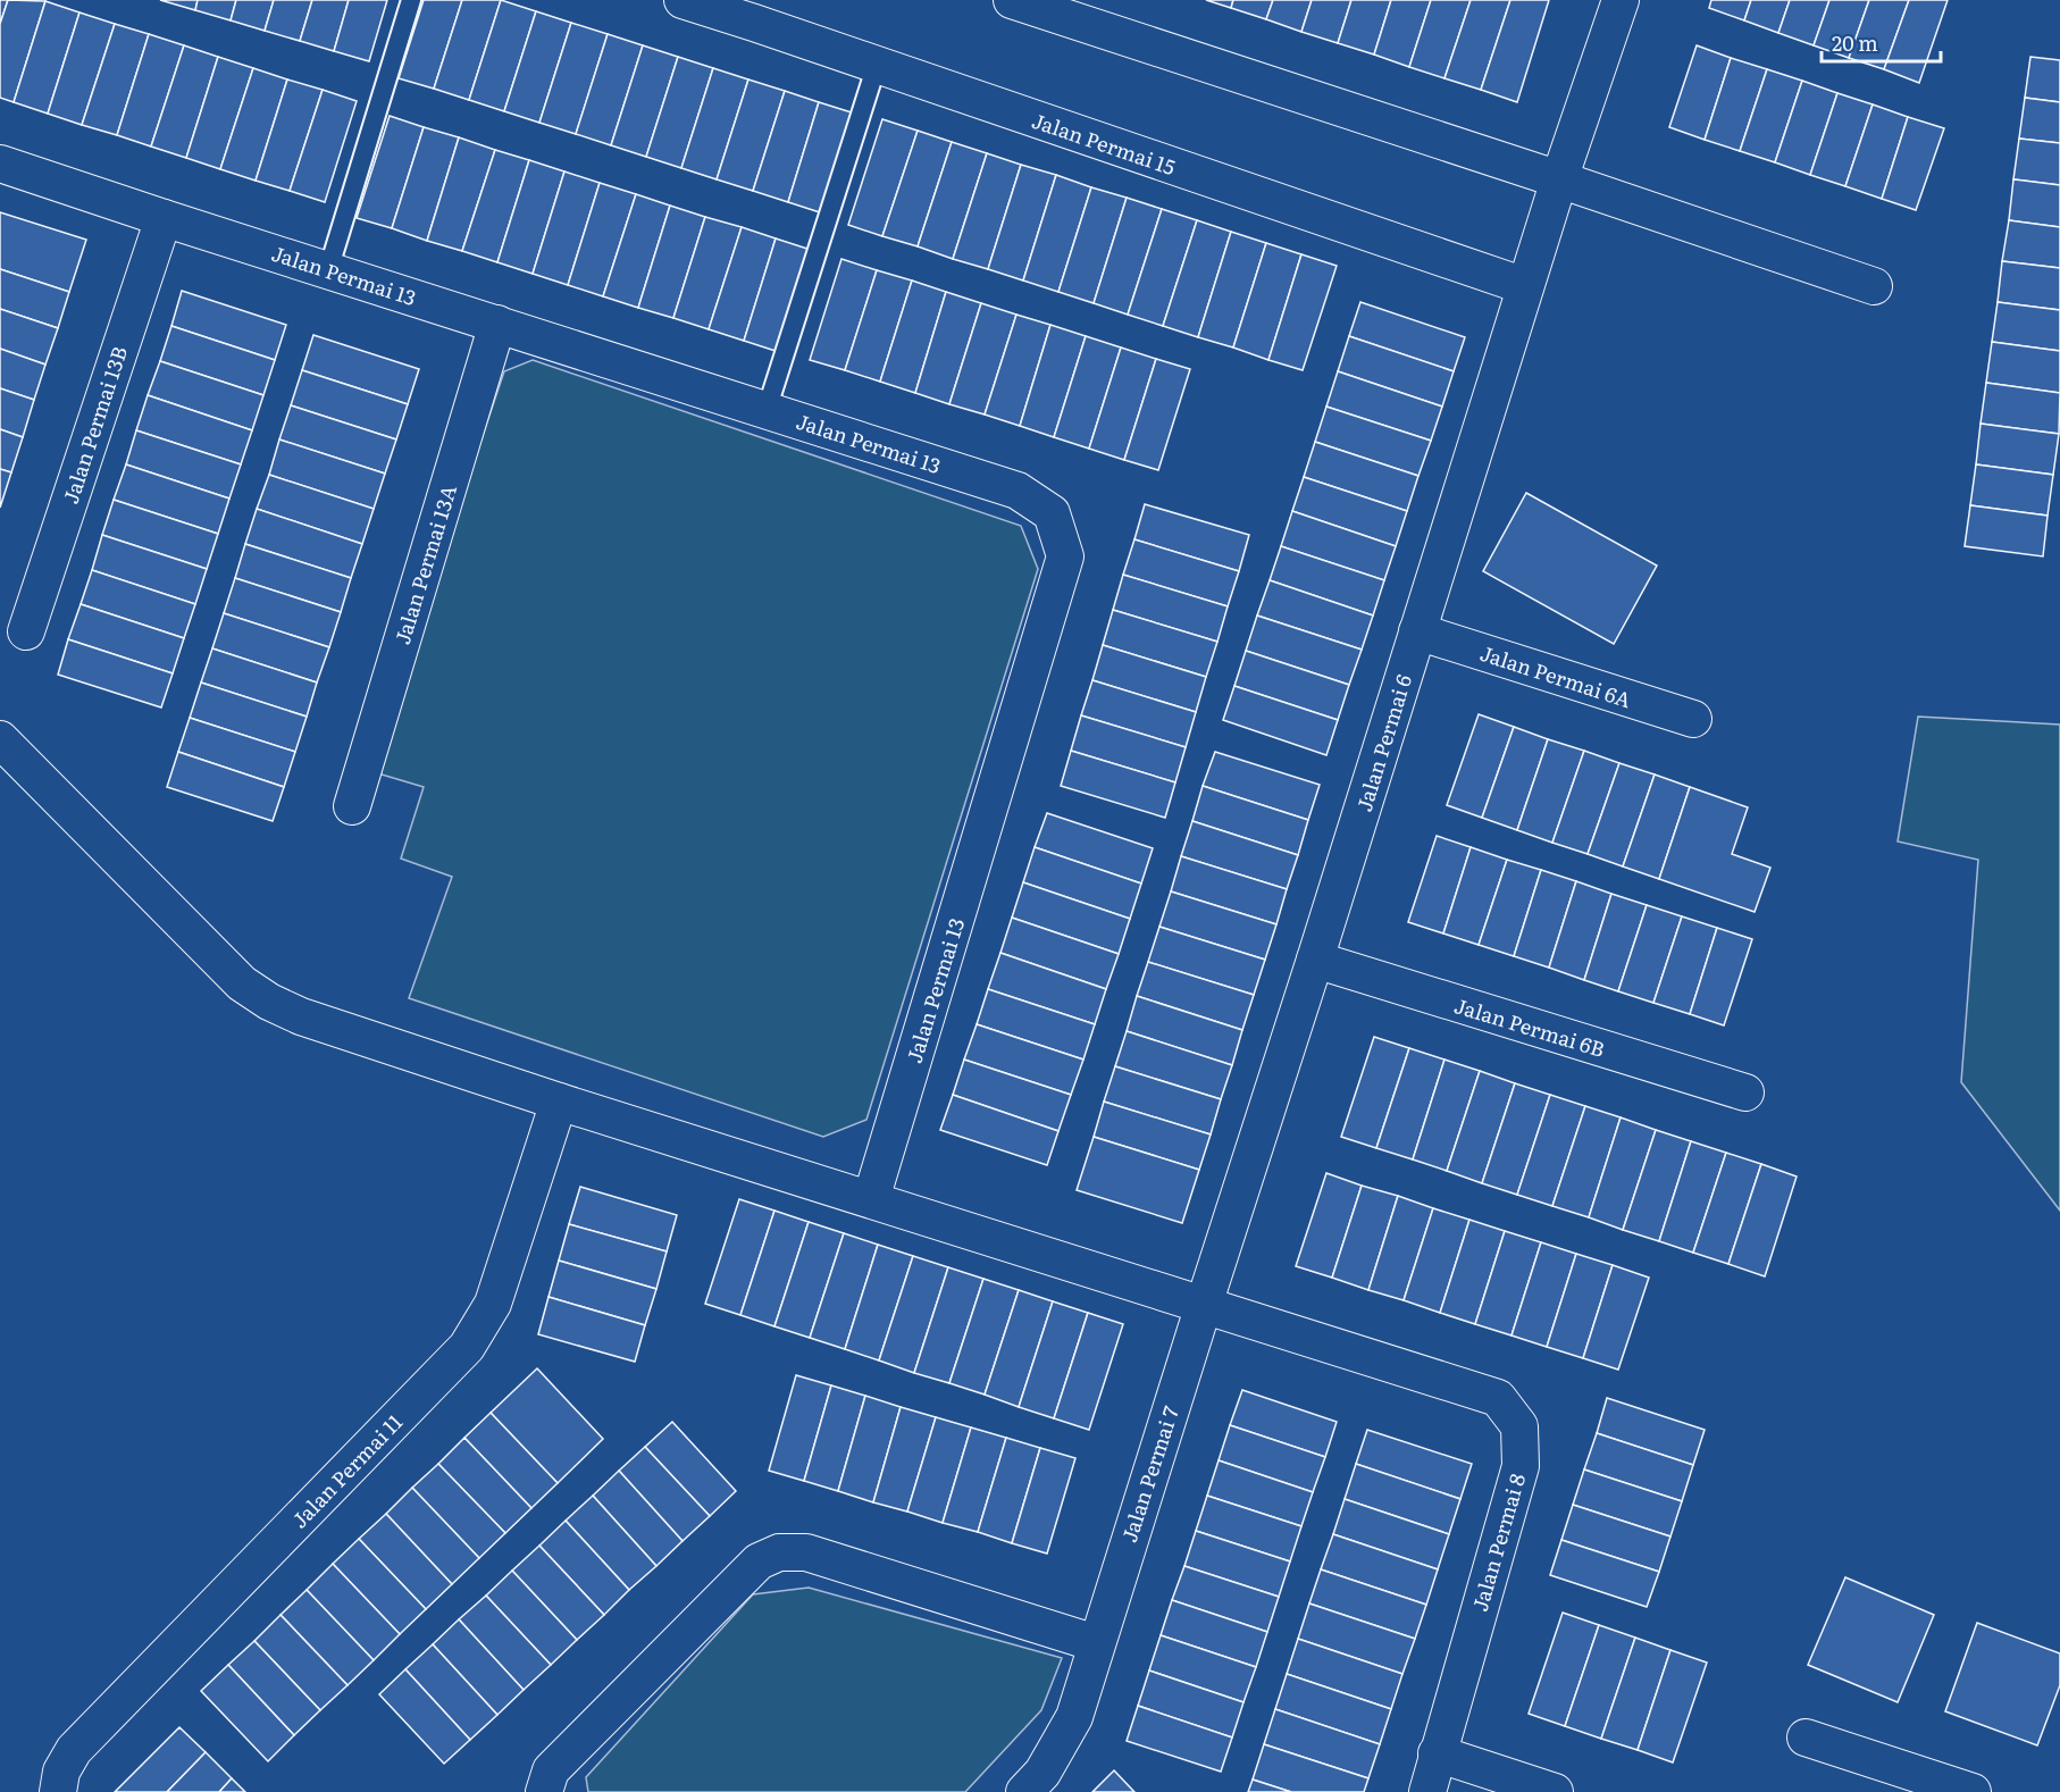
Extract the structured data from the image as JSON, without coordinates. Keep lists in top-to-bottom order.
{
  "streets": {
    "street": [
      "Jalan Permai 15",
      "Jalan Permai 13",
      "Jalan Permai 13B",
      "Jalan Permai 13A",
      "Jalan Permai 6A",
      "Jalan Permai 6",
      "Jalan Permai 6B",
      "Jalan Permai 11",
      "Jalan Permai 7",
      "Jalan Permai 8"
    ]
  },
  "crossings": [
    ["Jalan Permai 15", "Jalan Permai 6"],
    ["Jalan Permai 13", "Jalan Permai 13B"],
    ["Jalan Permai 13", "Jalan Permai 13A"],
    ["Jalan Permai 13", "Jalan Permai 8"],
    ["Jalan Permai 6A", "Jalan Permai 6"],
    ["Jalan Permai 6", "Jalan Permai 6B"],
    ["Jalan Permai 6", "Jalan Permai 7"],
    ["Jalan Permai 6", "Jalan Permai 8"],
    ["Jalan Permai 11", "Jalan Permai 8"],
    ["Jalan Permai 7", "Jalan Permai 8"]
  ],
  "scale_bar": "20 m"
}
